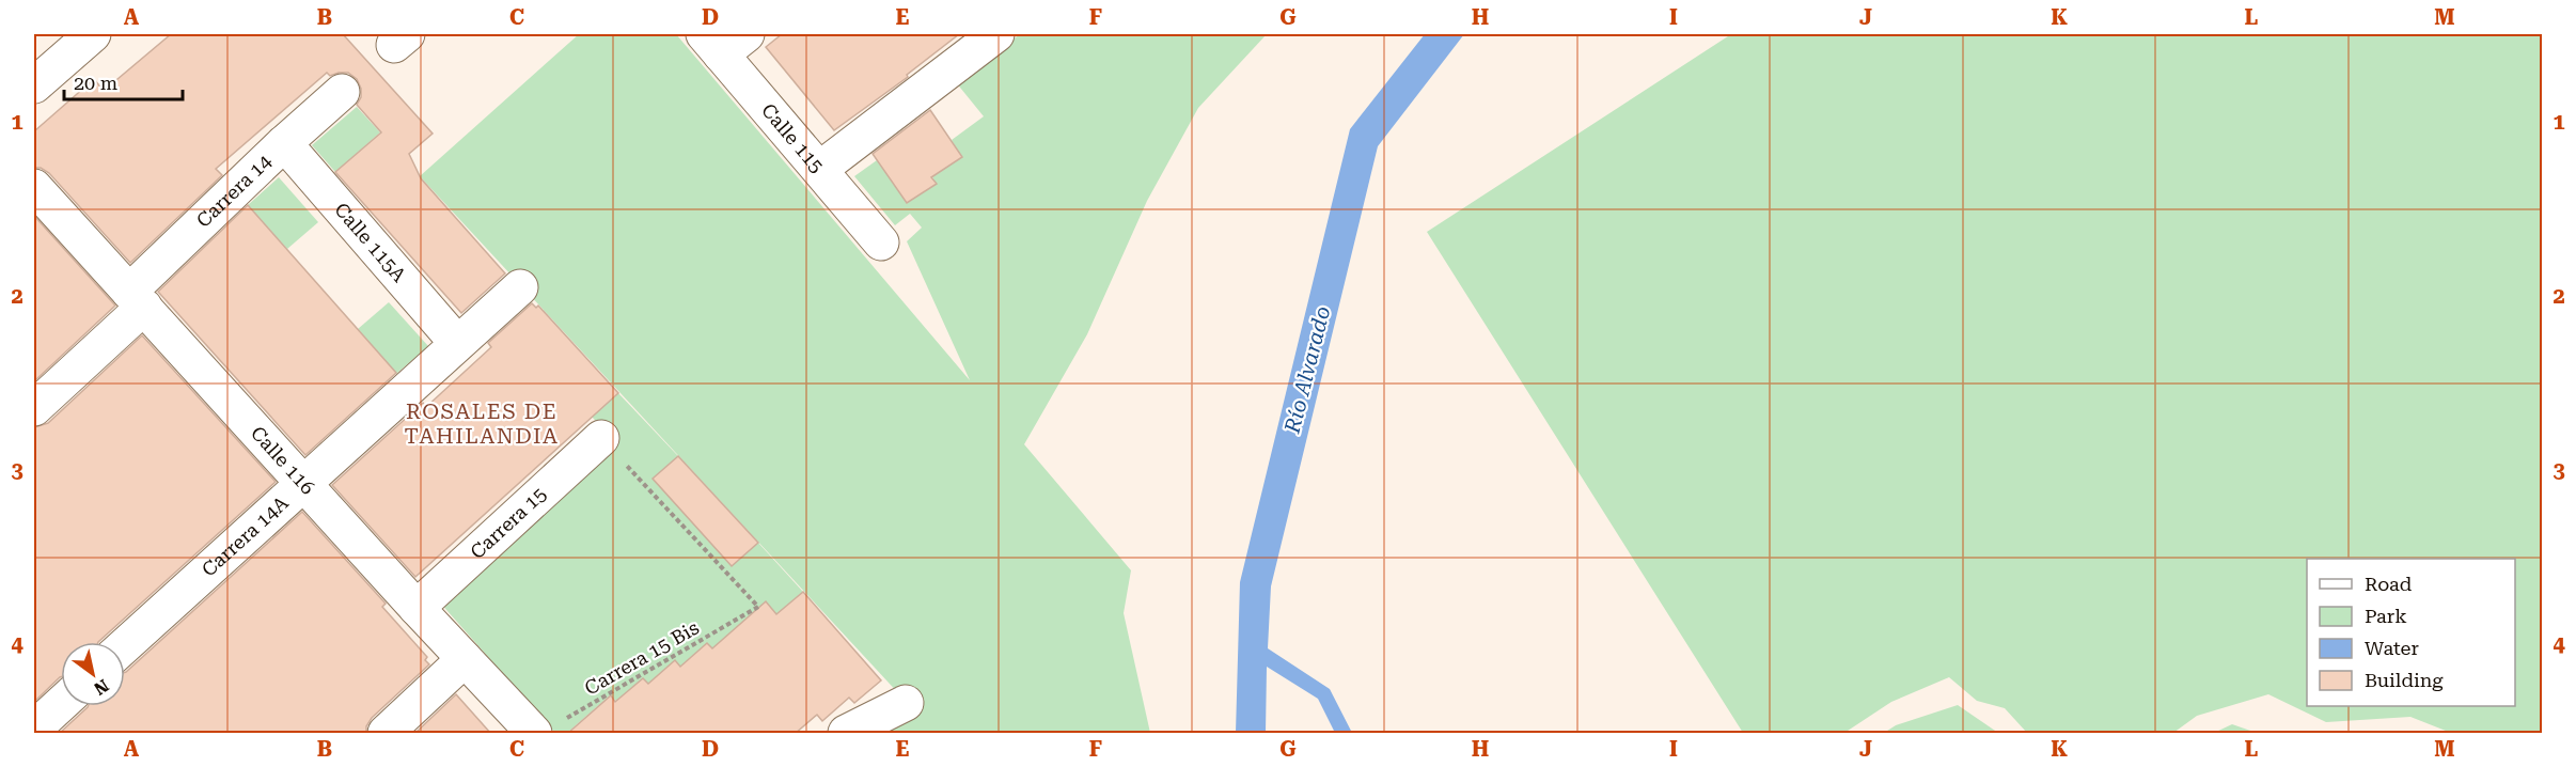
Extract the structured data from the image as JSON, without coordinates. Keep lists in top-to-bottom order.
{
  "streets": {
    "street": [
      "Calle 115",
      "Carrera 14",
      "Calle 115A",
      "Calle 116",
      "Carrera 15",
      "Carrera 14A"
    ],
    "path": ["Carrera 15 Bis"]
  },
  "crossings": [
    ["Carrera 14", "Calle 115A"],
    ["Carrera 14", "Calle 116"],
    ["Calle 115A", "Carrera 14A"],
    ["Calle 116", "Carrera 15"],
    ["Calle 116", "Carrera 14A"],
    ["Calle 116", "Carrera 15 Bis"],
    ["Carrera 15", "Carrera 15 Bis"]
  ],
  "districts": ["ROSALES DE TAHILANDIA"],
  "water": ["Río Alvarado"],
  "legend": [
    "Road",
    "Park",
    "Water",
    "Building"
  ],
  "scale_bar": "20 m",
  "north": "bottom right",
  "grid": {
    "columns": [
      "A",
      "B",
      "C",
      "D",
      "E",
      "F",
      "G",
      "H",
      "I",
      "J",
      "K",
      "L",
      "M"
    ],
    "rows": [
      "1",
      "2",
      "3",
      "4"
    ]
  }
}
